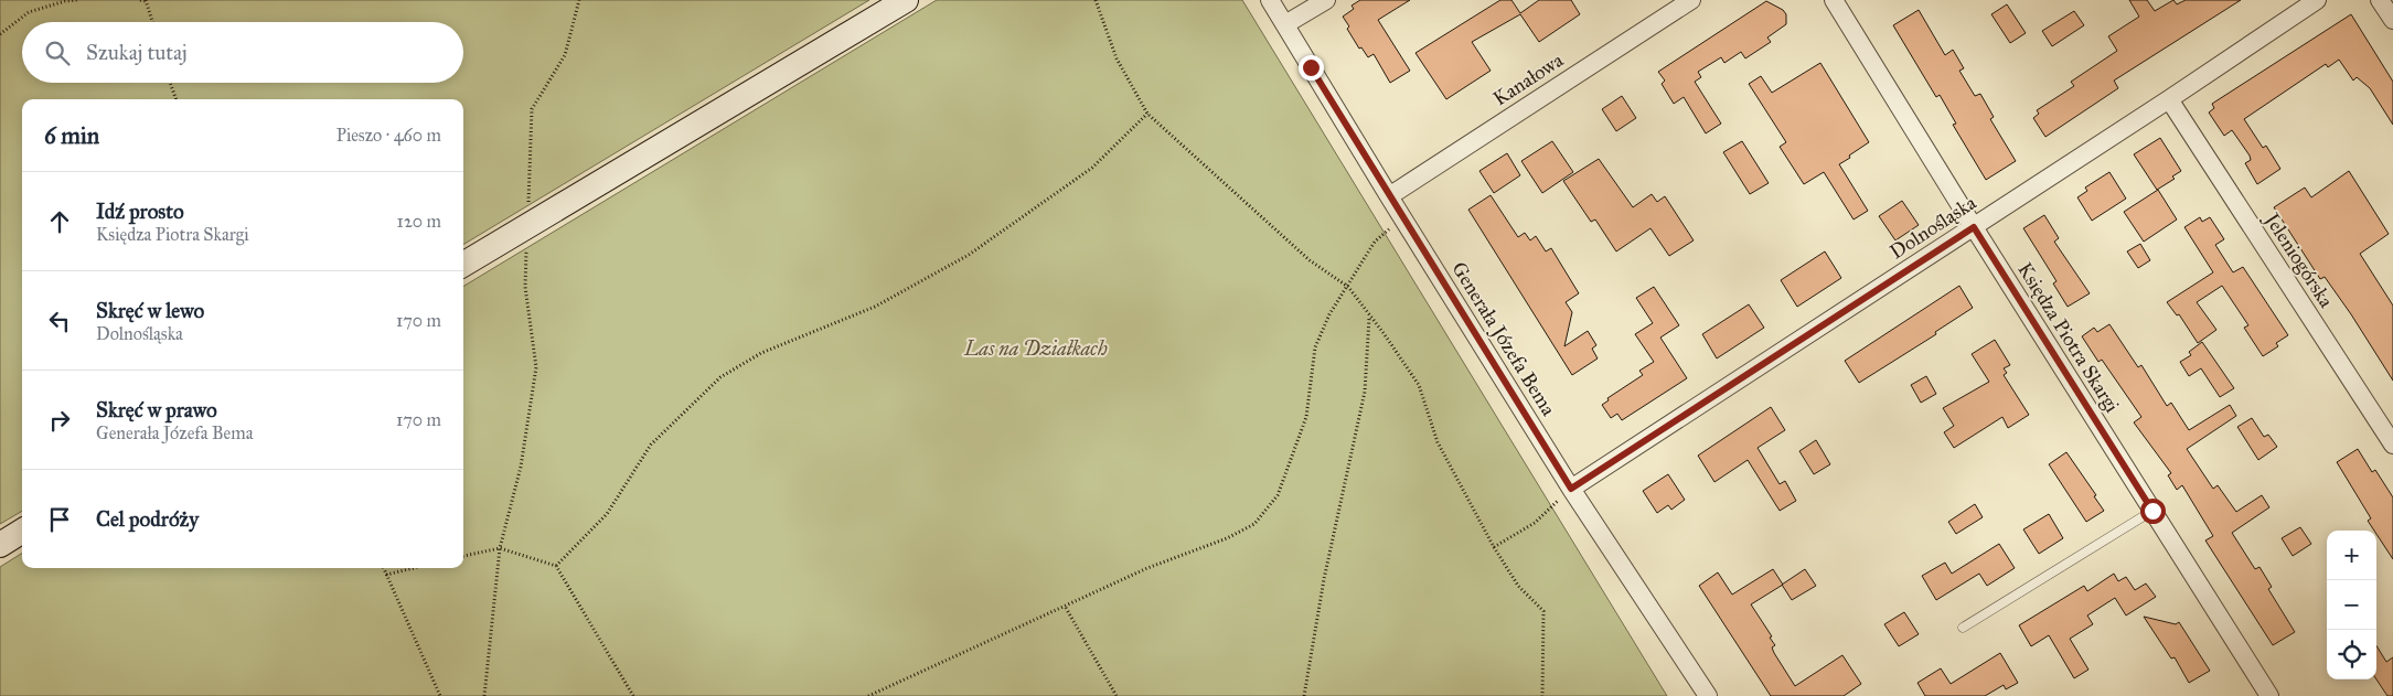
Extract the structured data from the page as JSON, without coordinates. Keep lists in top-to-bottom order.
{
  "streets": {
    "street": [
      "Kanałowa",
      "Dolnośląska",
      "Jeleniogórska",
      "Księdza Piotra Skargi",
      "Generała Józefa Bema"
    ]
  },
  "crossings": [
    ["Kanałowa", "Generała Józefa Bema"],
    ["Dolnośląska", "Jeleniogórska"],
    ["Dolnośląska", "Księdza Piotra Skargi"],
    ["Dolnośląska", "Generała Józefa Bema"]
  ],
  "parks": ["Las na Działkach"],
  "page": {
    "search": "Szukaj tutaj",
    "heading": ["6 min", "Pieszo · 460 m"],
    "list": [
      ["Idź prosto", "Księdza Piotra Skargi", "120 m"],
      ["Skręć w lewo", "Dolnośląska", "170 m"],
      ["Skręć w prawo", "Generała Józefa Bema", "170 m"],
      "Cel podróży"
    ],
    "map_buttons": ["+", "−"]
  }
}
